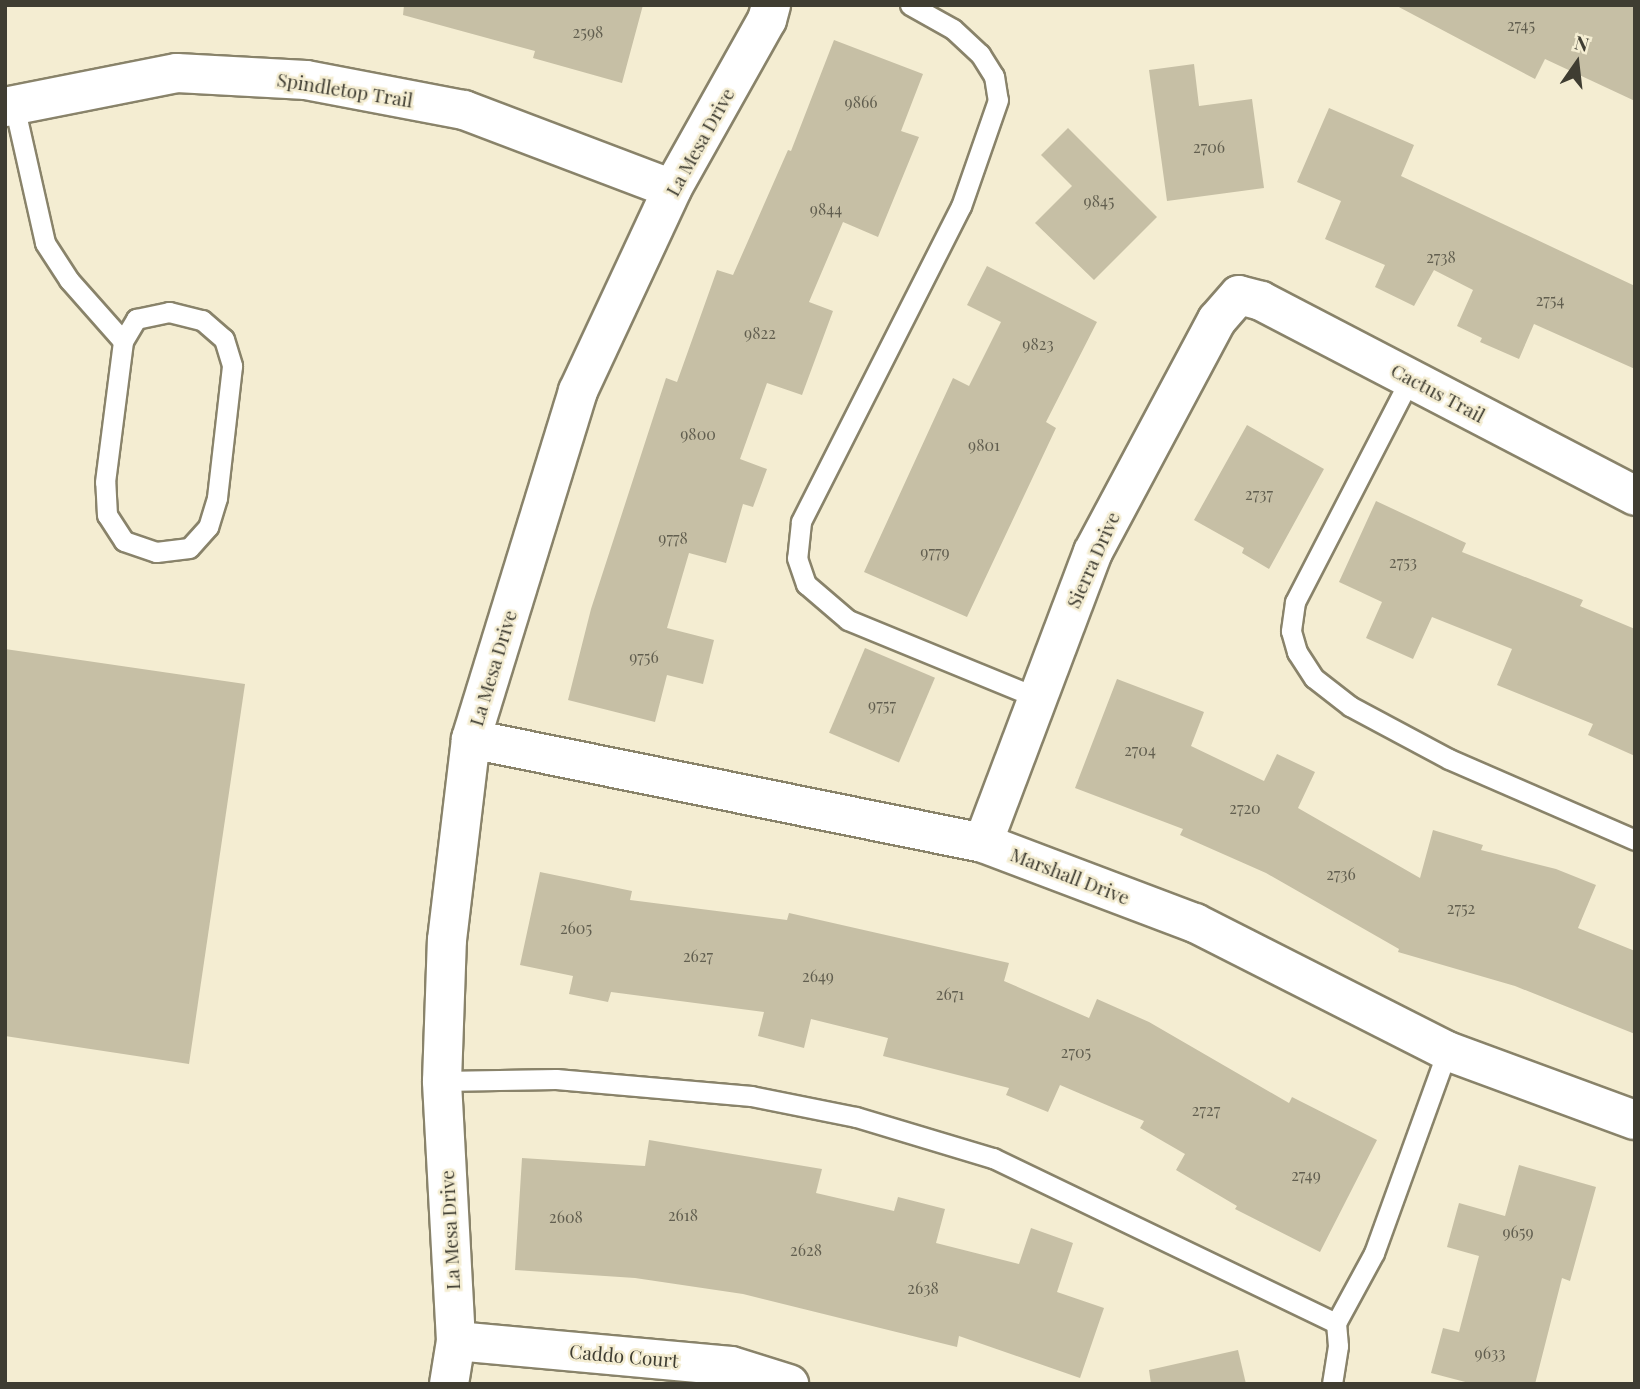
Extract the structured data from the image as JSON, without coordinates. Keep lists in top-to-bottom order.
{
  "streets": {
    "street": [
      "Spindletop Trail",
      "La Mesa Drive",
      "Cactus Trail",
      "Sierra Drive",
      "Marshall Drive",
      "Caddo Court"
    ]
  },
  "crossings": [
    ["Spindletop Trail", "La Mesa Drive"],
    ["La Mesa Drive", "Marshall Drive"],
    ["La Mesa Drive", "Caddo Court"],
    ["Cactus Trail", "Sierra Drive"],
    ["Sierra Drive", "Marshall Drive"]
  ],
  "house_numbers": [
    "2745",
    "2598",
    "9866",
    "2706",
    "9845",
    "9844",
    "2738",
    "2754",
    "9822",
    "9823",
    "9800",
    "9801",
    "2737",
    "9778",
    "9779",
    "2753",
    "9756",
    "9757",
    "2704",
    "2720",
    "2736",
    "2752",
    "2605",
    "2627",
    "2649",
    "2671",
    "2705",
    "2727",
    "2749",
    "2618",
    "2608",
    "9659",
    "2628",
    "2638",
    "9633"
  ],
  "north": "top"
}
